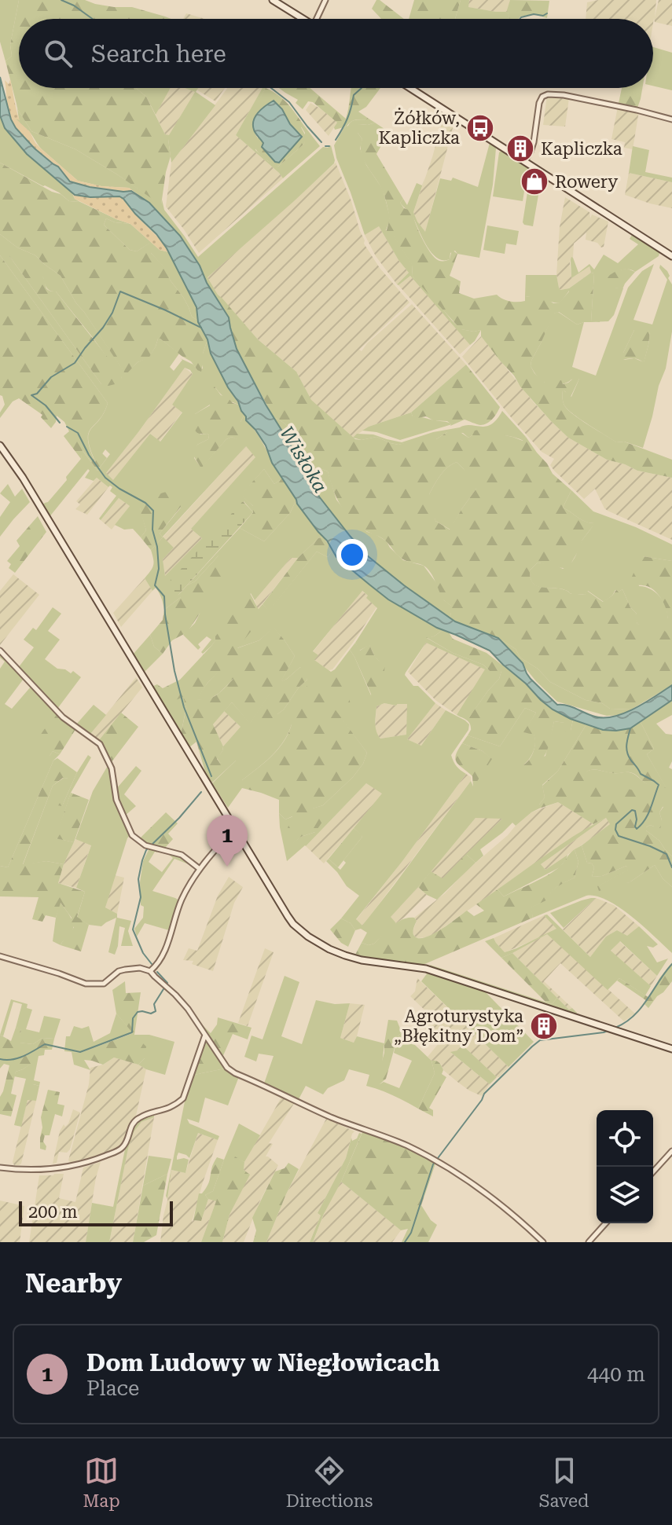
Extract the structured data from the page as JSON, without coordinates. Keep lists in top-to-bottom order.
{
  "water": ["Wisłoka"],
  "places": {
    "bus stop": ["Żółków, Kapliczka"],
    "building": ["Kapliczka", "Agroturystyka „Błękitny Dom”"],
    "shop": ["Rowery"]
  },
  "scale_bar": "200 m",
  "page": {
    "search": "Search here",
    "pins": "1",
    "scale": "200 m",
    "heading": "Nearby",
    "list": [
      {
        "mark": "1",
        "name": "Dom Ludowy w Niegłowicach",
        "note": "Place",
        "value": "440 m"
      }
    ],
    "nav": ["Map", "Directions", "Saved"]
  }
}
